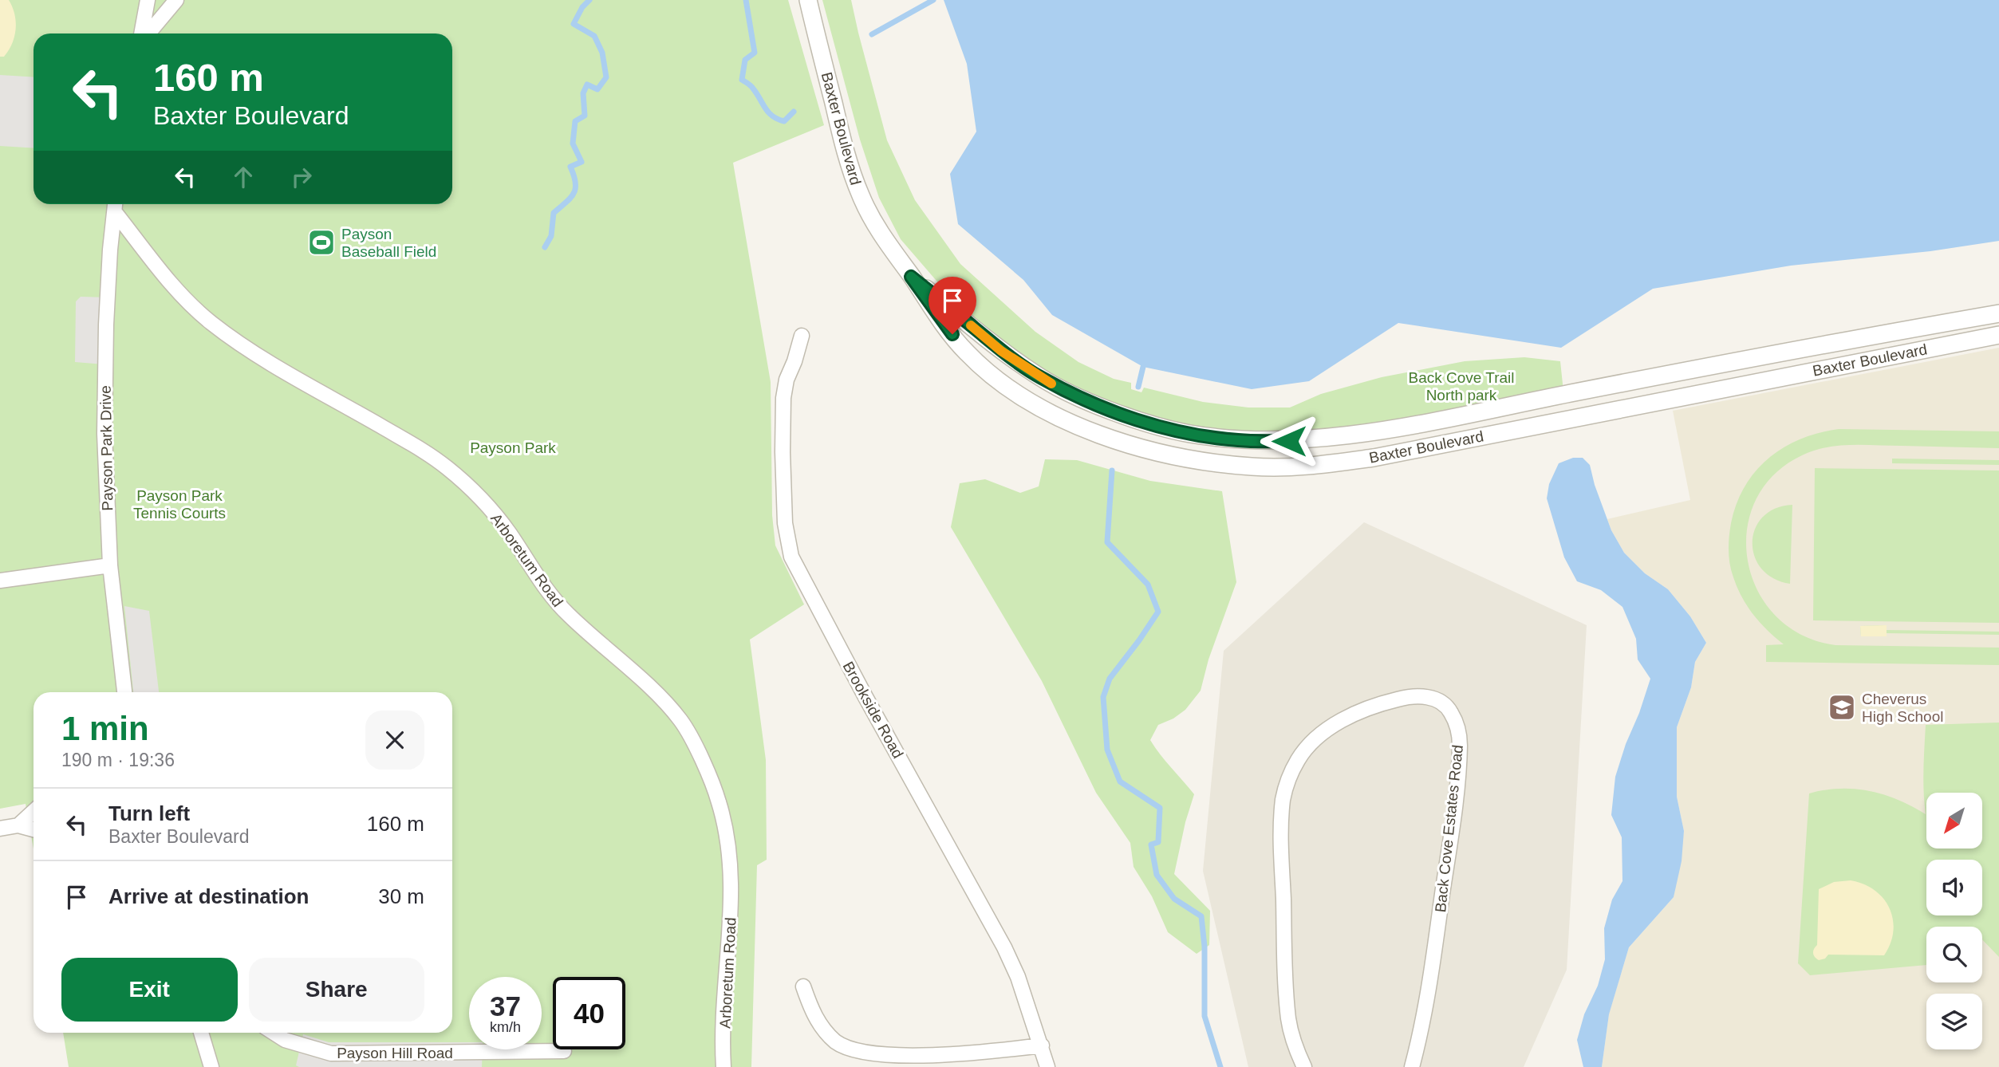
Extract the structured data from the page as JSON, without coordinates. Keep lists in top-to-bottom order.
{
  "streets": {
    "street": [
      "Baxter Boulevard",
      "Payson Park Drive",
      "Arboretum Road",
      "Brookside Road",
      "Back Cove Estates Road",
      "Payson Hill Road"
    ]
  },
  "crossings": [
    ["Payson Park Drive", "Arboretum Road"]
  ],
  "parks": ["Back Cove Trail North park", "Payson Park", "Payson Park Tennis Courts"],
  "places": {
    "sports": ["Payson Baseball Field"],
    "school or university": ["Cheverus High School"]
  },
  "north": "bottom left",
  "page": {
    "turn": ["160 m", "Baxter Boulevard"],
    "heading": ["1 min", "190 m · 19:36"],
    "list": [
      {
        "name": "Turn left",
        "note": "Baxter Boulevard",
        "value": "160 m"
      },
      {
        "name": "Arrive at destination",
        "value": "30 m"
      }
    ],
    "buttons": ["Exit", "Share"],
    "speed": "37 km/h",
    "limit": "40"
  }
}
